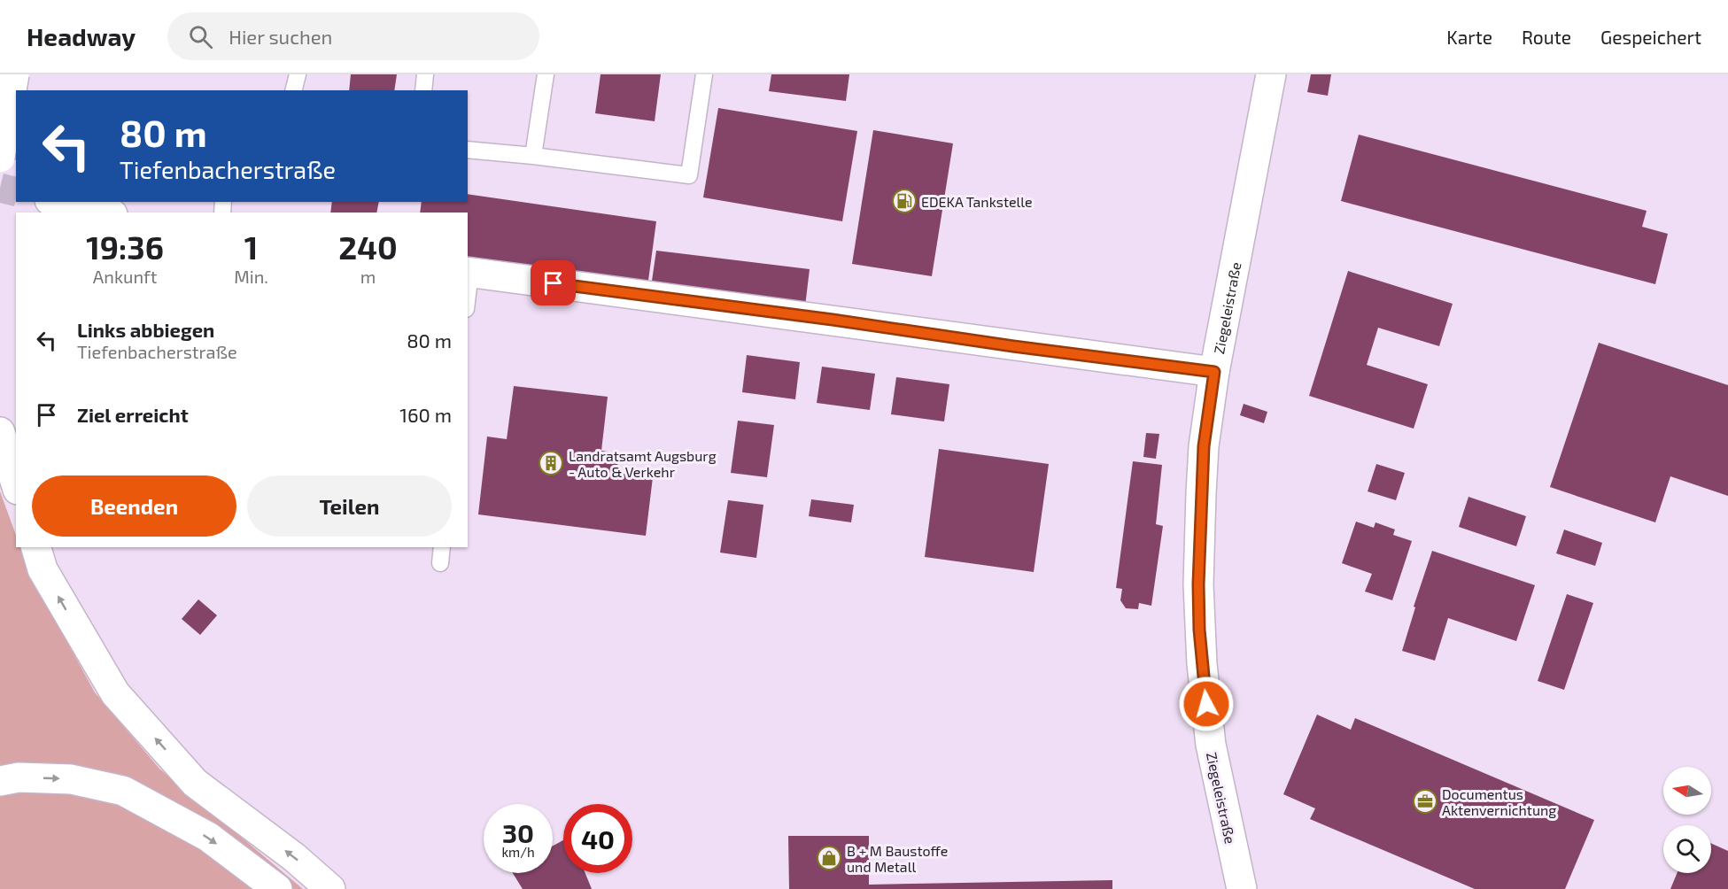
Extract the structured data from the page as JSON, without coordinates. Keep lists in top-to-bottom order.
{
  "streets": {
    "main road": ["Ziegeleistraße"]
  },
  "places": {
    "fuel station": ["EDEKA Tankstelle"],
    "building": ["Landratsamt Augsburg - Auto & Verkehr"],
    "office": ["Documentus Aktenvernichtung"],
    "shop": ["B + M Baustoffe und Metall"]
  },
  "north": "left",
  "page": {
    "header": "Headway",
    "search": "Hier suchen",
    "nav": ["Karte", "Route", "Gespeichert"],
    "turn": ["80 m", "Tiefenbacherstraße"],
    "eta": [
      "19:36",
      "Ankunft",
      "1",
      "Min.",
      "240",
      "m"
    ],
    "list": [
      {
        "name": "Links abbiegen",
        "note": "Tiefenbacherstraße",
        "value": "80 m"
      },
      {
        "name": "Ziel erreicht",
        "value": "160 m"
      }
    ],
    "buttons": ["Beenden", "Teilen"],
    "speed": "30 km/h",
    "limit": "40"
  }
}
